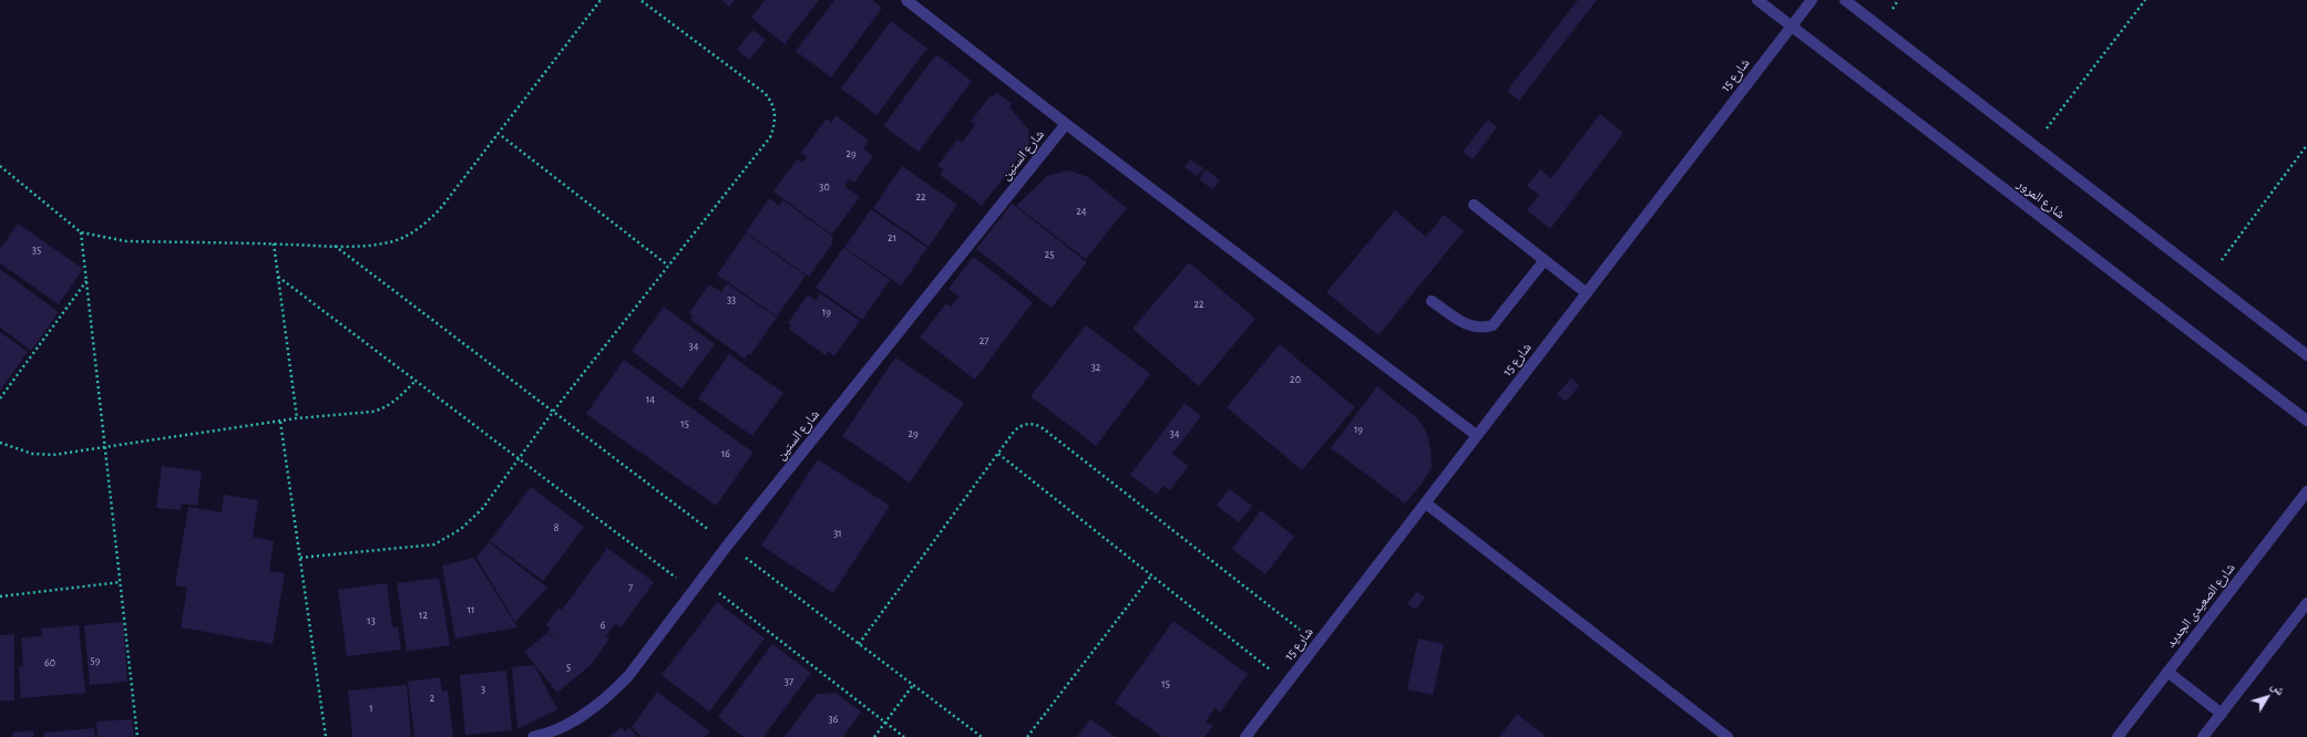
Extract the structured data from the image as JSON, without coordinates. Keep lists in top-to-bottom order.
{
  "streets": {
    "street": [
      "شارع 15",
      "شارع الستين",
      "شارع المرور",
      "شارع الصعيدى الجديد"
    ]
  },
  "crossings": [
    ["شارع 15", "شارع المرور"]
  ],
  "house_numbers": [
    "29",
    "30",
    "22",
    "24",
    "21",
    "35",
    "25",
    "33",
    "22",
    "19",
    "27",
    "34",
    "32",
    "20",
    "14",
    "15",
    "19",
    "29",
    "34",
    "16",
    "8",
    "31",
    "7",
    "11",
    "12",
    "13",
    "6",
    "59",
    "60",
    "5",
    "37",
    "15",
    "3",
    "2",
    "1",
    "36"
  ],
  "north": "top right"
}
